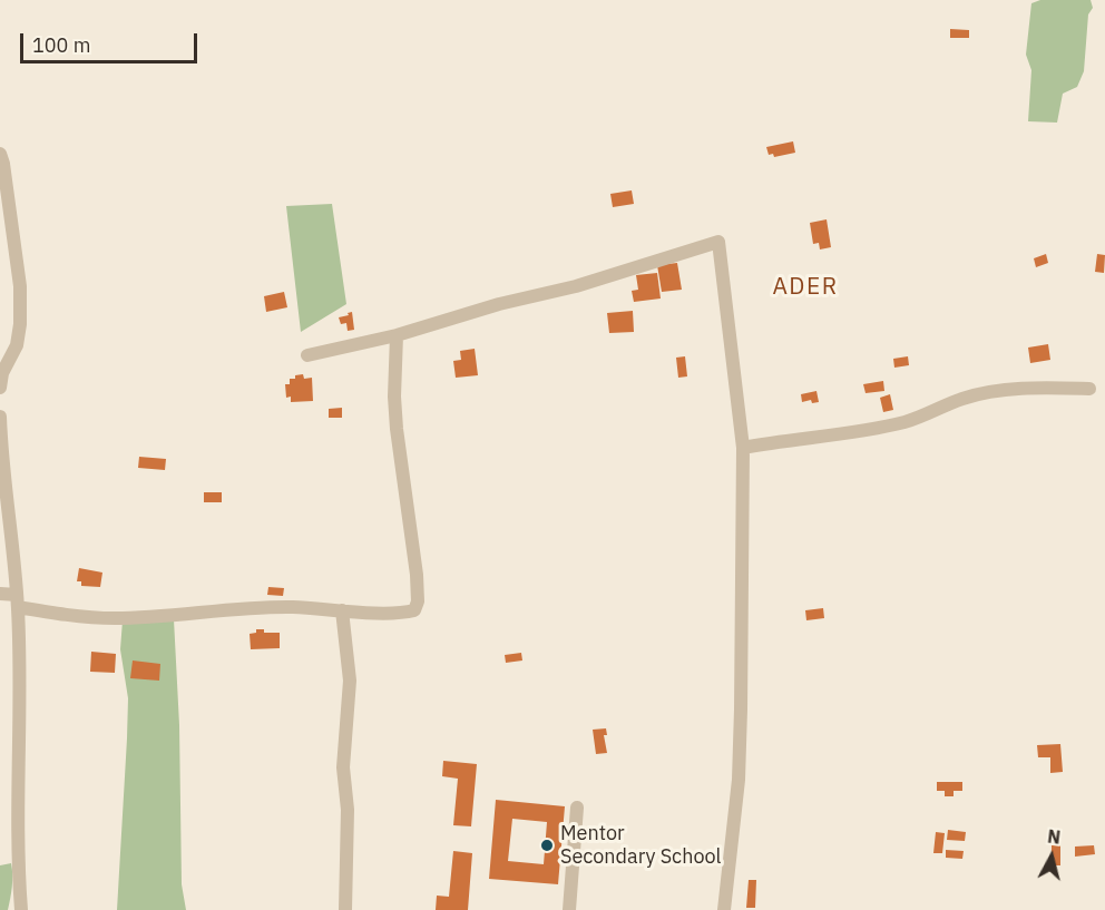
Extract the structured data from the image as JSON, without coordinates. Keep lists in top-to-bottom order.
{
  "districts": ["ADER"],
  "places": ["Mentor Secondary School"],
  "scale_bar": "100 m",
  "north": "top"
}
